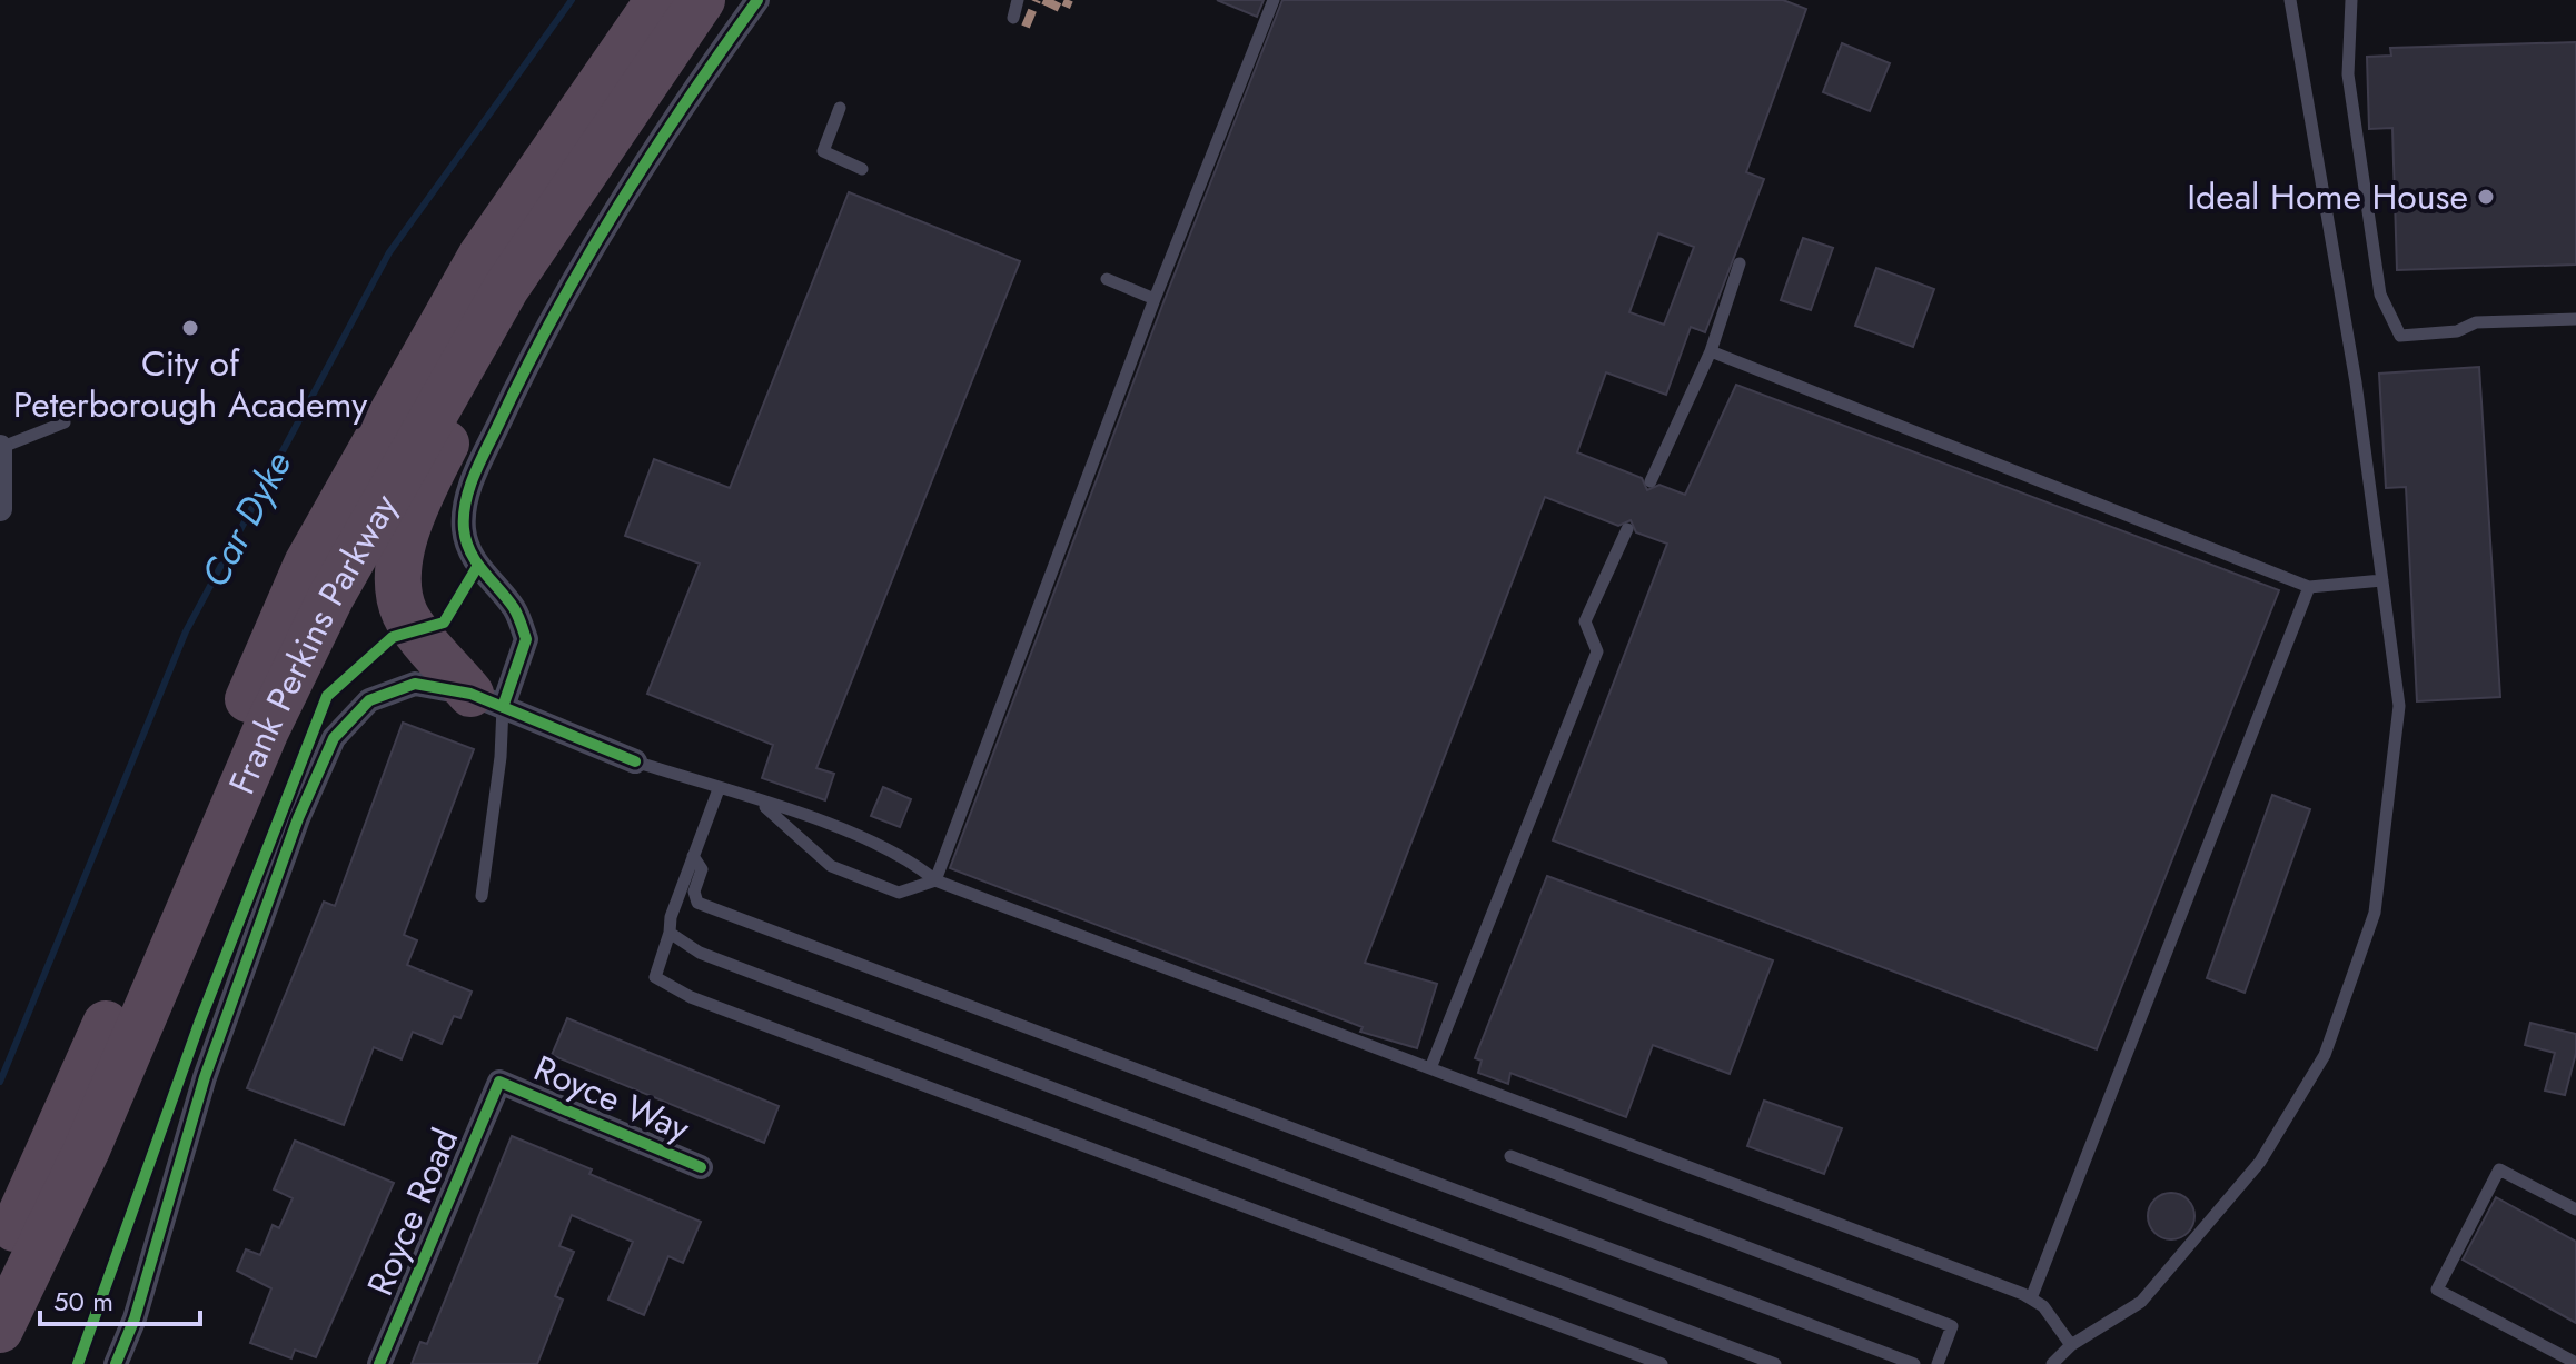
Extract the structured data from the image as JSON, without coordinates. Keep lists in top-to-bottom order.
{
  "streets": {
    "highway": ["Frank Perkins Parkway"],
    "street": ["Royce Way", "Royce Road"]
  },
  "crossings": [
    ["Royce Way", "Royce Road"]
  ],
  "water": ["Car Dyke"],
  "places": ["Ideal Home House", "City of Peterborough Academy"],
  "scale_bar": "50 m"
}
